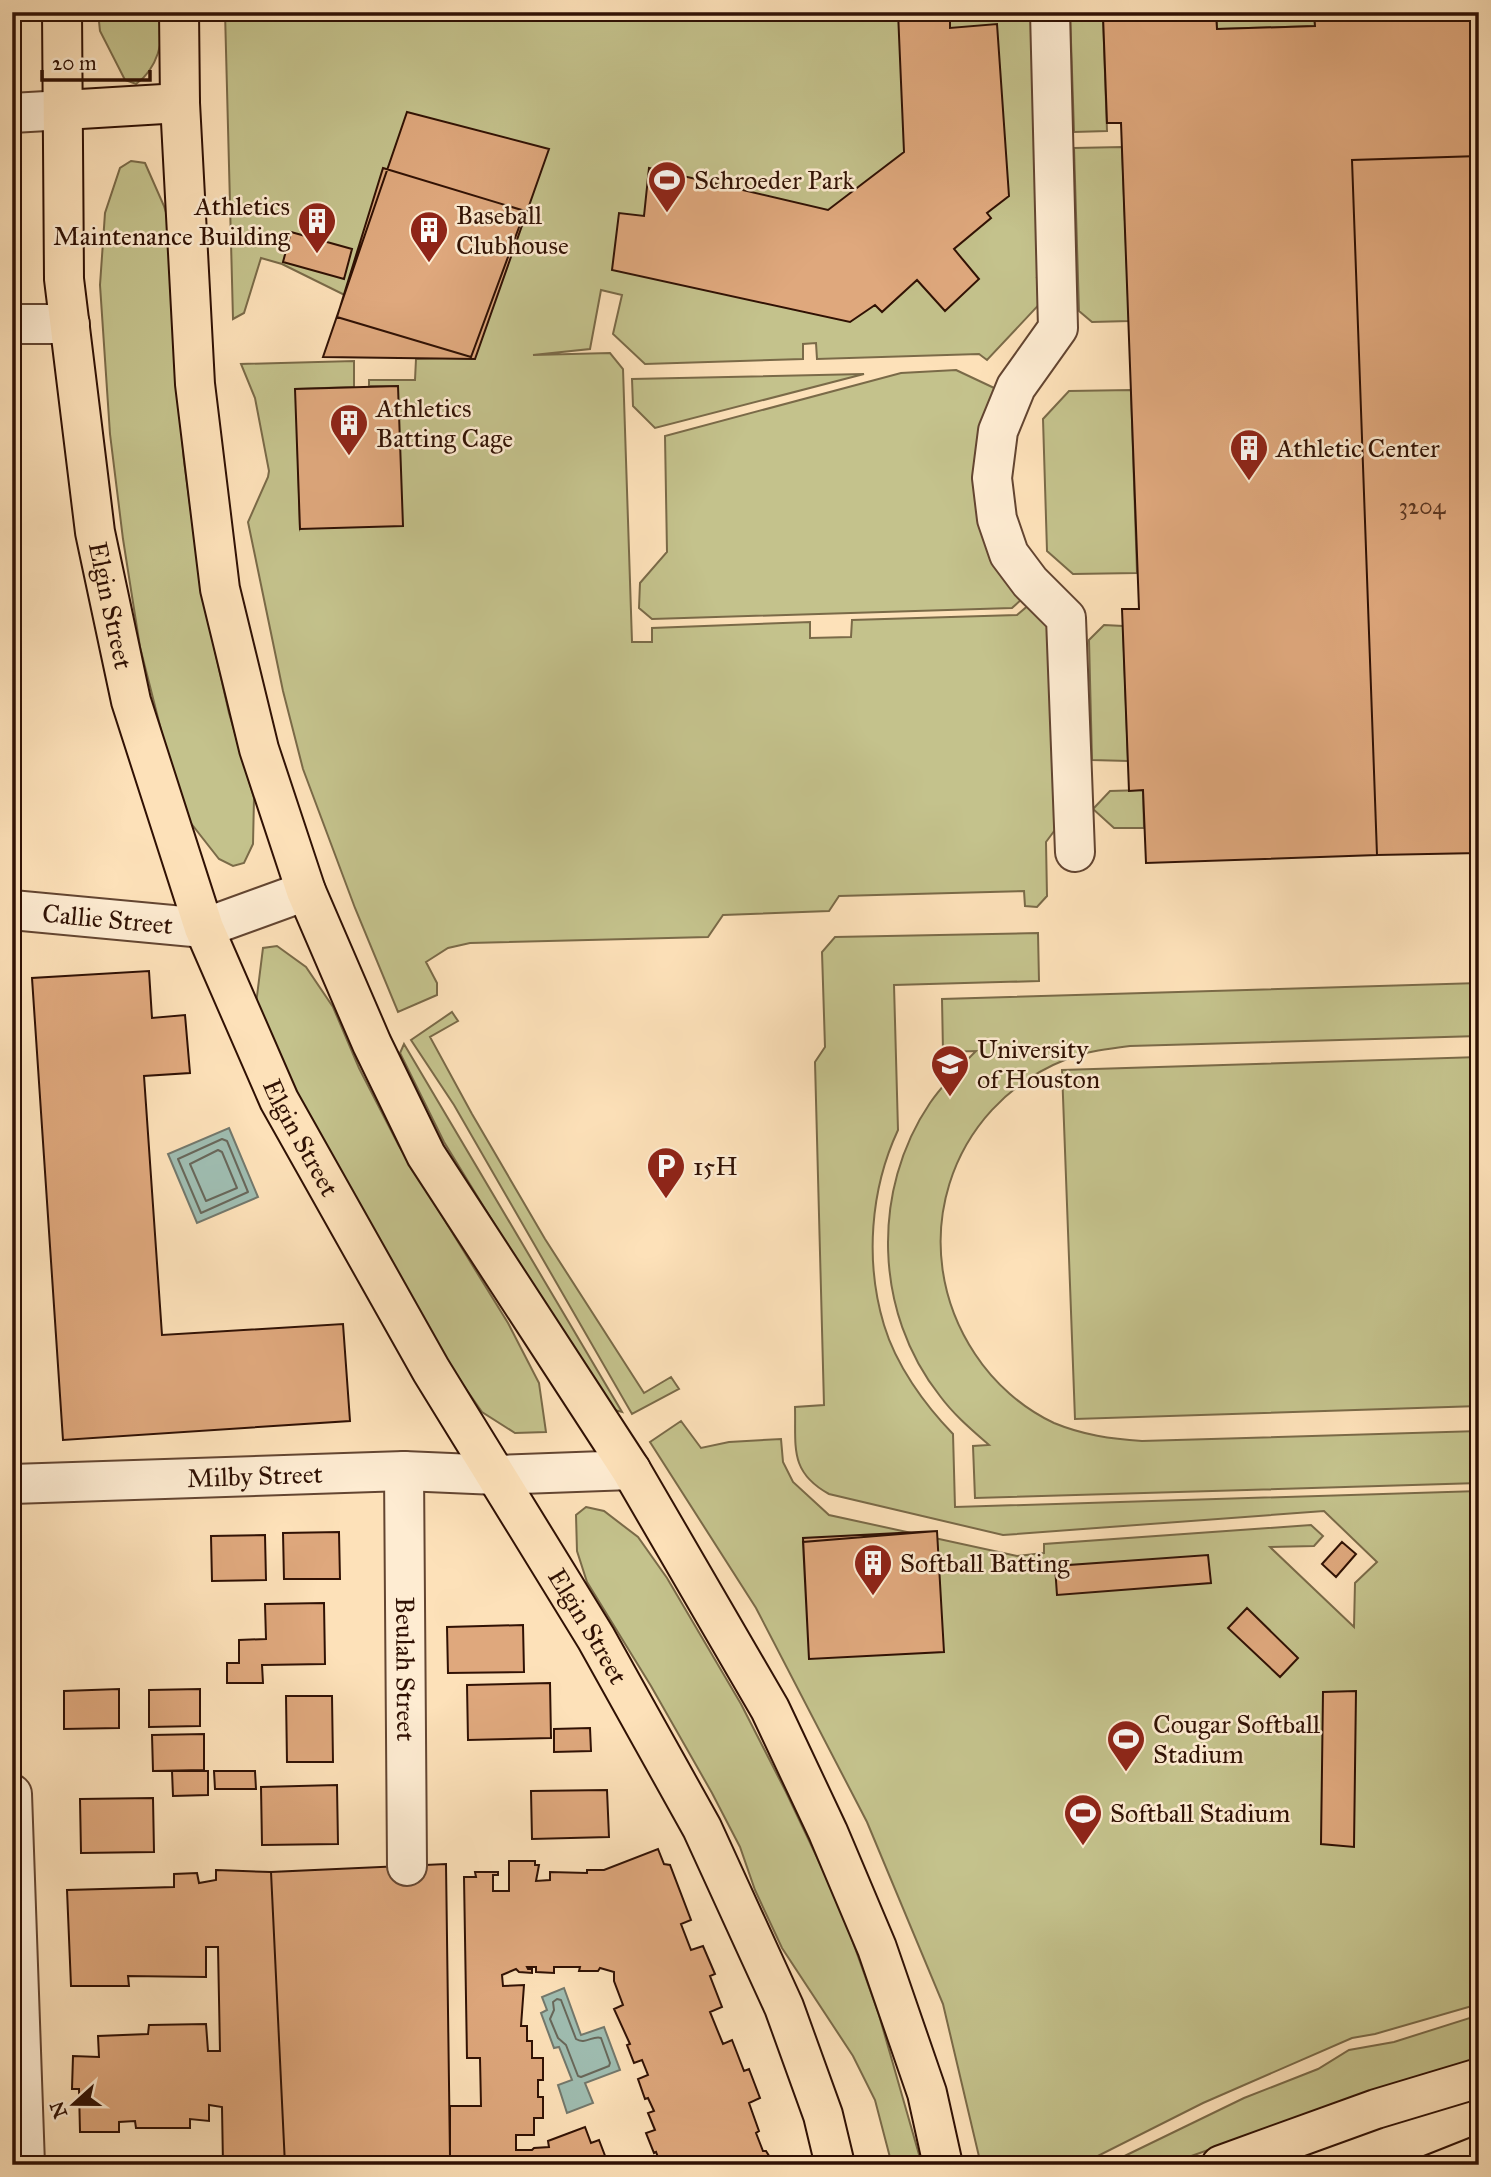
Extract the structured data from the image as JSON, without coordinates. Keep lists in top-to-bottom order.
{
  "streets": {
    "main road": ["Elgin Street"],
    "street": ["Callie Street", "Milby Street", "Beulah Street"]
  },
  "crossings": [
    ["Elgin Street", "Callie Street"],
    ["Elgin Street", "Milby Street"],
    ["Milby Street", "Beulah Street"]
  ],
  "places": {
    "sports": ["Schroeder Park", "Cougar Softball Stadium", "Softball Stadium"],
    "building": [
      "Athletics Maintenance Building",
      "Baseball Clubhouse",
      "Athletics Batting Cage",
      "Athletic Center",
      "Softball Batting"
    ],
    "school or university": ["University of Houston"],
    "parking": ["15H"]
  },
  "house_numbers": ["3204"],
  "scale_bar": "20 m",
  "north": "left"
}
